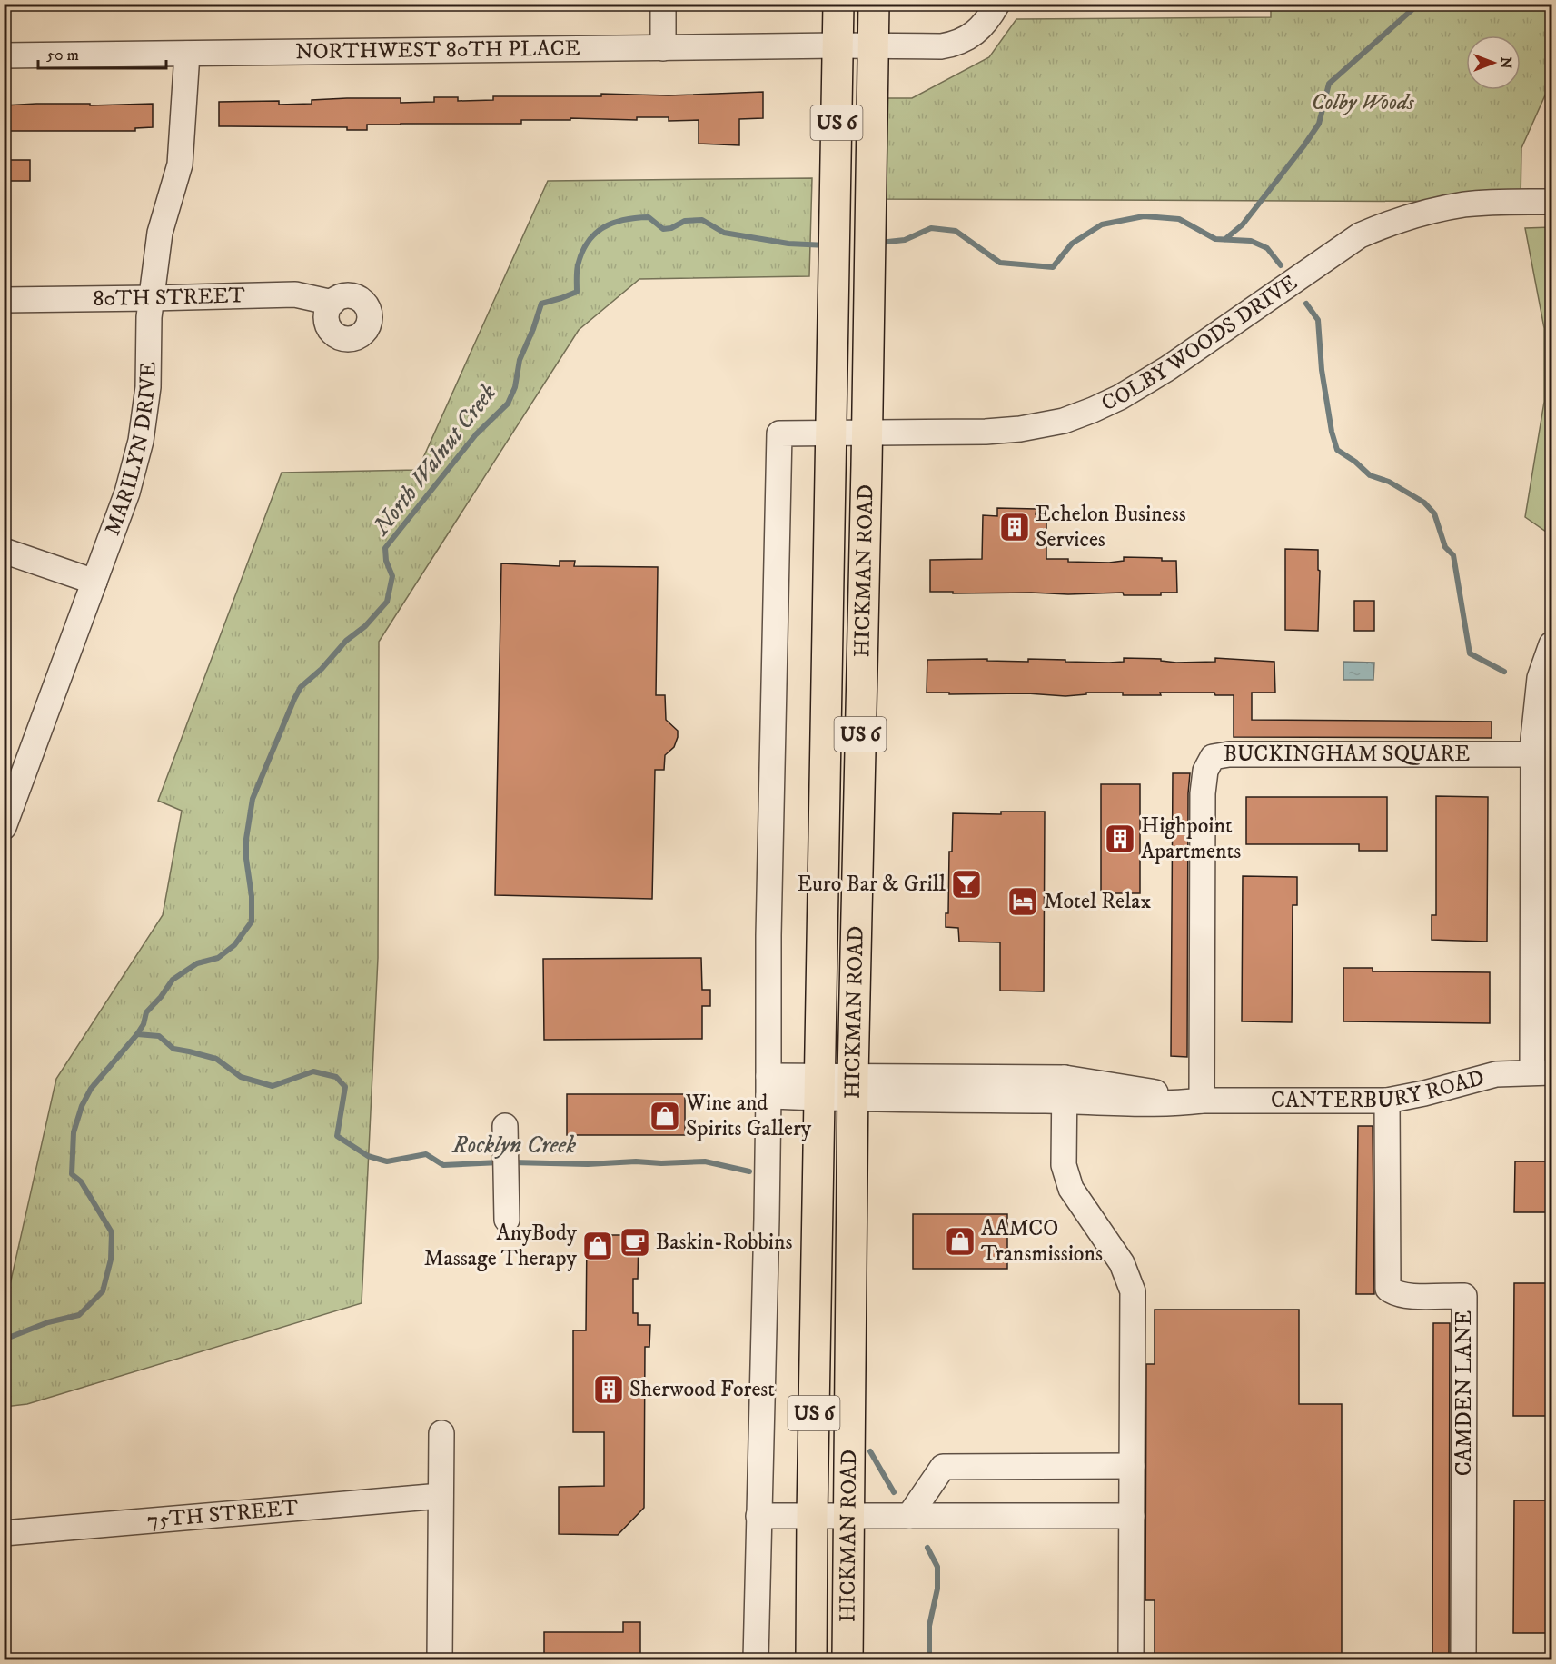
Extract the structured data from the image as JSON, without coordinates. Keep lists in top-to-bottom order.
{
  "streets": {
    "main road": ["US 6", "HICKMAN ROAD"],
    "street": [
      "NORTHWEST 80TH PLACE",
      "80TH STREET",
      "COLBY WOODS DRIVE",
      "MARILYN DRIVE",
      "BUCKINGHAM SQUARE",
      "CANTERBURY ROAD",
      "CAMDEN LANE",
      "75TH STREET"
    ]
  },
  "crossings": [
    ["NORTHWEST 80TH PLACE", "MARILYN DRIVE"],
    ["NORTHWEST 80TH PLACE", "HICKMAN ROAD"],
    ["80TH STREET", "MARILYN DRIVE"],
    ["COLBY WOODS DRIVE", "HICKMAN ROAD"],
    ["COLBY WOODS DRIVE", "CANTERBURY ROAD"],
    ["HICKMAN ROAD", "CANTERBURY ROAD"],
    ["BUCKINGHAM SQUARE", "CANTERBURY ROAD"],
    ["CANTERBURY ROAD", "CAMDEN LANE"]
  ],
  "water": ["North Walnut Creek", "Rocklyn Creek"],
  "parks": ["Colby Woods"],
  "places": {
    "building": ["Echelon Business Services", "Highpoint Apartments", "Sherwood Forest"],
    "bar": ["Euro Bar & Grill"],
    "hotel": ["Motel Relax"],
    "shop": ["Wine and Spirits Gallery", "AAMCO Transmissions", "AnyBody Massage Therapy"],
    "cafe": ["Baskin-Robbins"]
  },
  "scale_bar": "50 m",
  "north": "right"
}
